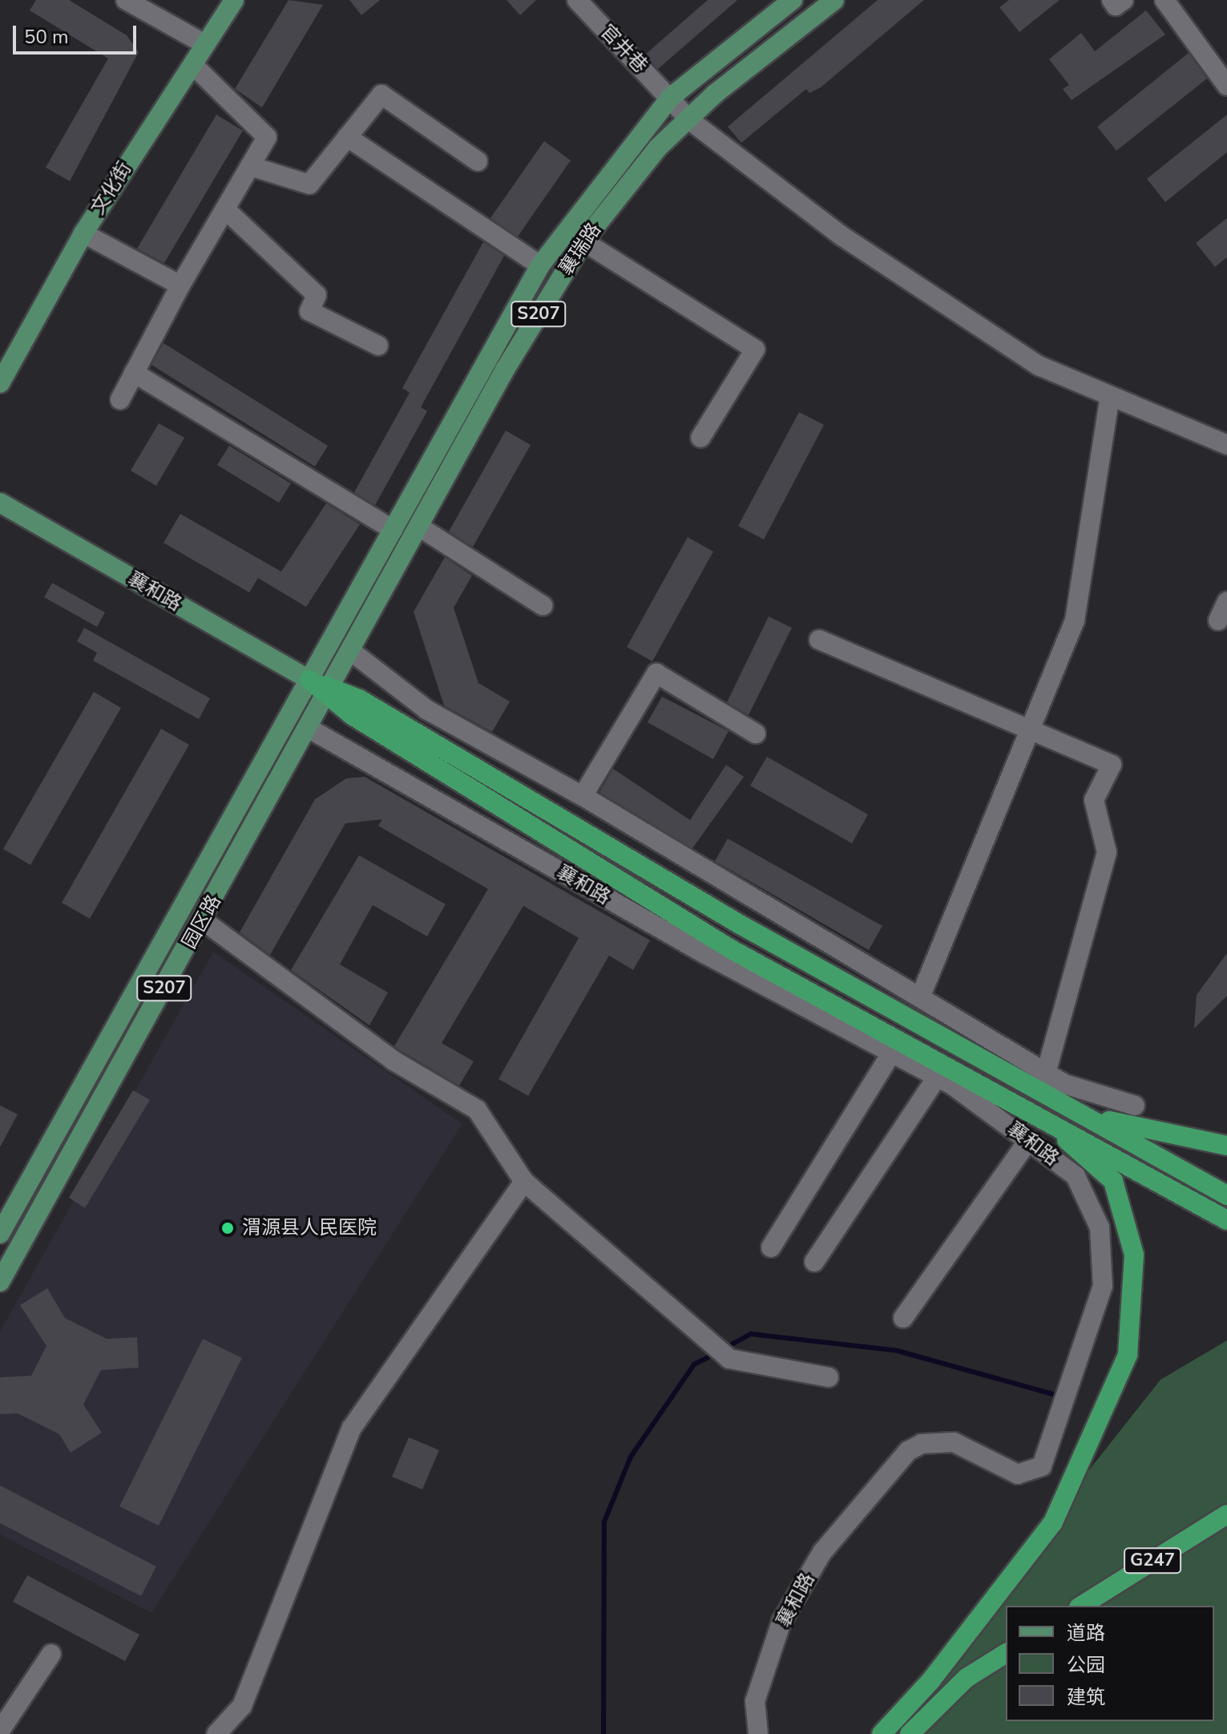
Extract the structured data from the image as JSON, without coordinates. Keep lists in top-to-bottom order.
{
  "streets": {
    "highway": ["G247"],
    "main road": [
      "文化街",
      "襄瑞路",
      "S207",
      "襄和路",
      "园区路"
    ],
    "street": ["官井巷"]
  },
  "crossings": [
    ["官井巷", "襄瑞路"],
    ["襄瑞路", "襄和路"],
    ["襄瑞路", "园区路"],
    ["襄和路", "园区路"]
  ],
  "places": ["渭源县人民医院"],
  "legend": ["道路", "公园", "建筑"],
  "scale_bar": "50 m"
}
